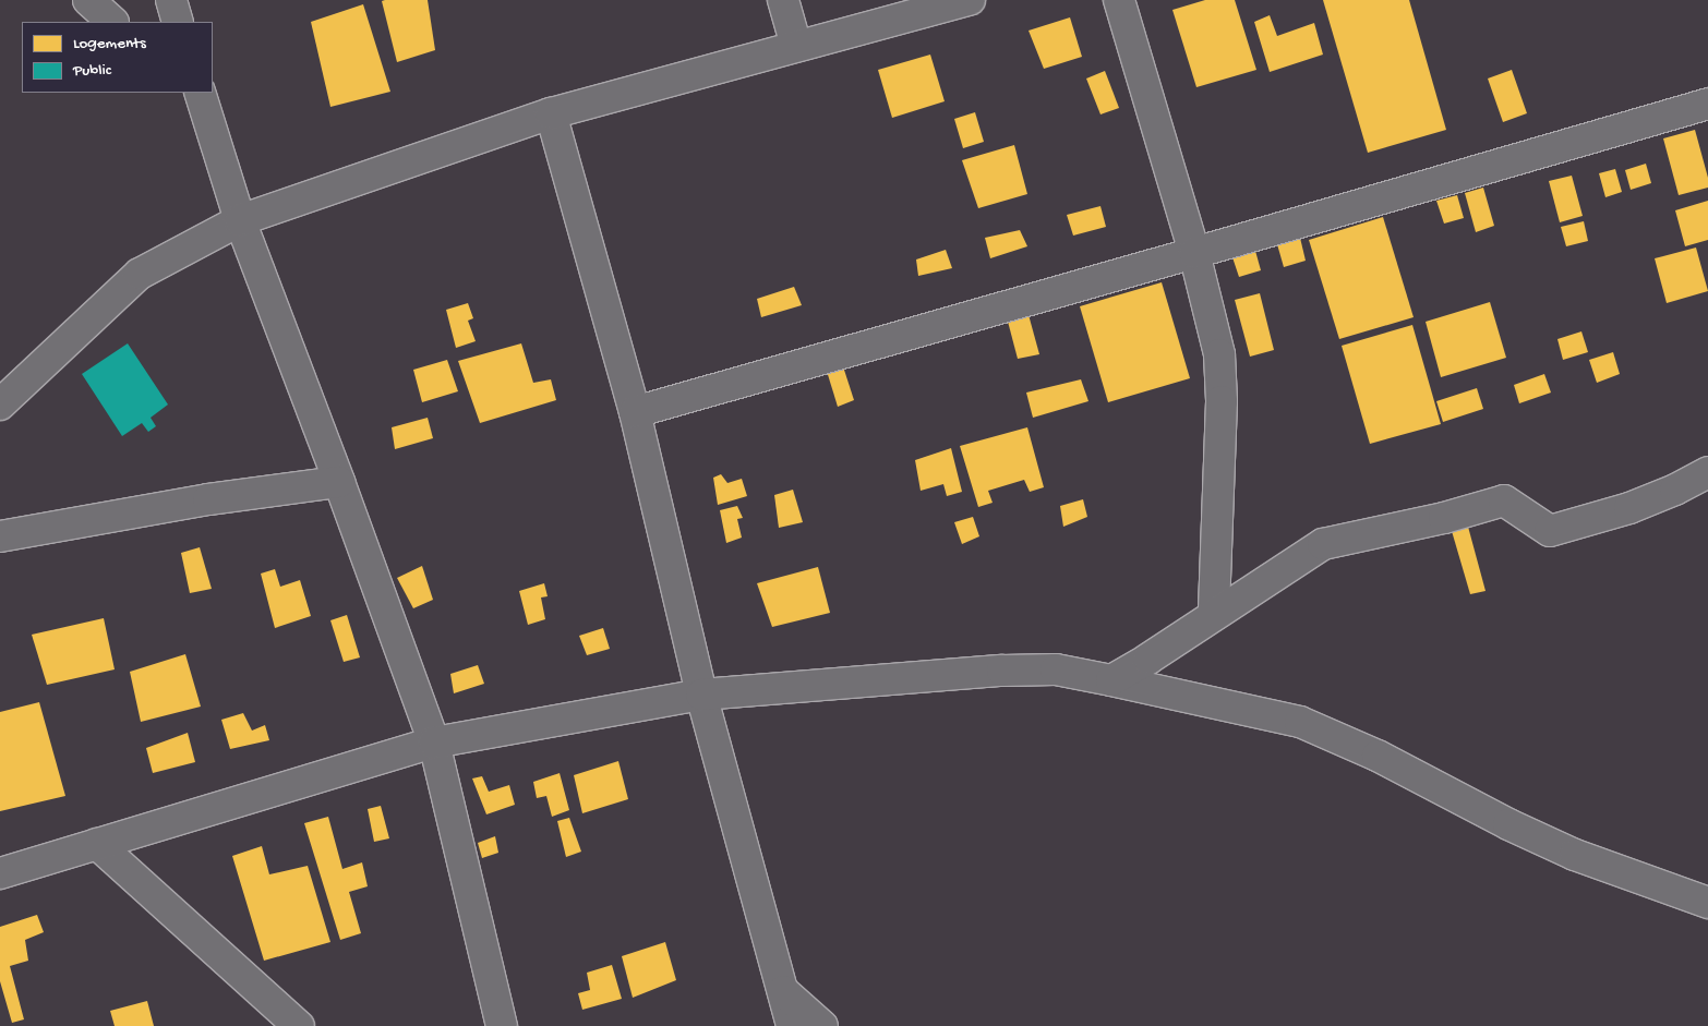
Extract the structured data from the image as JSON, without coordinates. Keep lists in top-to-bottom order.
{
  "legend": ["Logements", "Public"]
}
